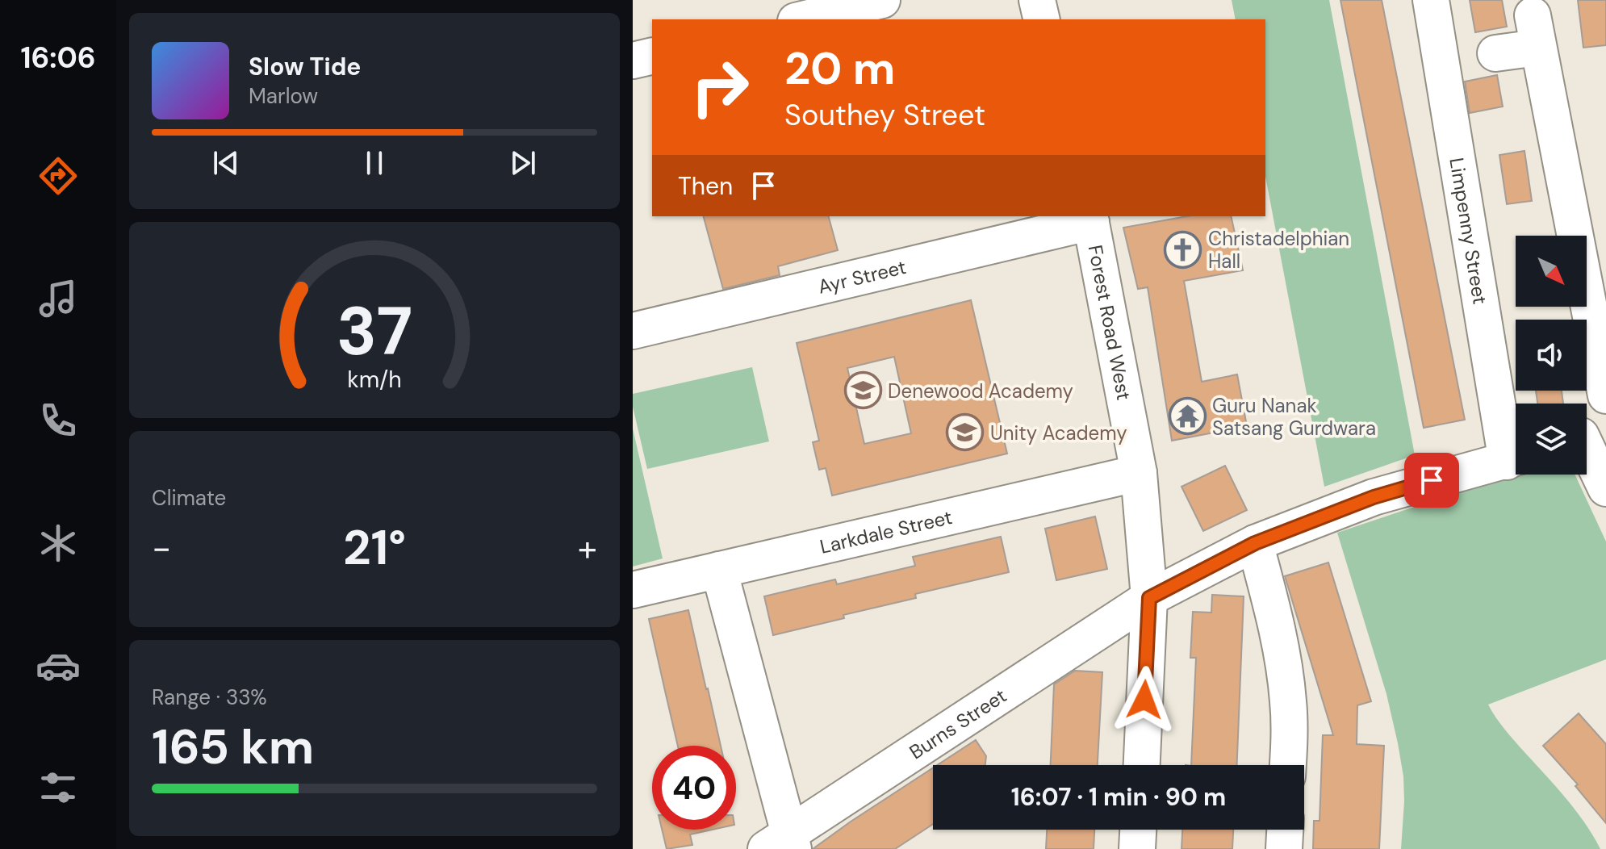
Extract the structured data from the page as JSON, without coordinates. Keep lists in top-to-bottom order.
{
  "streets": {
    "street": [
      "Limpenny Street",
      "Ayr Street",
      "Forest Road West",
      "Larkdale Street",
      "Burns Street"
    ]
  },
  "crossings": [
    ["Ayr Street", "Forest Road West"],
    ["Forest Road West", "Larkdale Street"],
    ["Forest Road West", "Burns Street"]
  ],
  "places": {
    "church": ["Christadelphian Hall"],
    "school or university": ["Denewood Academy", "Unity Academy"],
    "temple": ["Guru Nanak Satsang Gurdwara"]
  },
  "north": "bottom right",
  "page": {
    "tabs": "16:06",
    "turn": ["20 m", "Southey Street"],
    "song": ["Slow Tide", "Marlow"],
    "then": "Then",
    "tile": [
      "Climate",
      ["Range · 33%", "165 km"]
    ],
    "heat": ["−", "21°", "+"],
    "limit": "40",
    "trip": "16:07 · 1 min · 90 m",
    "gauge": ["37", "km/h"]
  }
}
